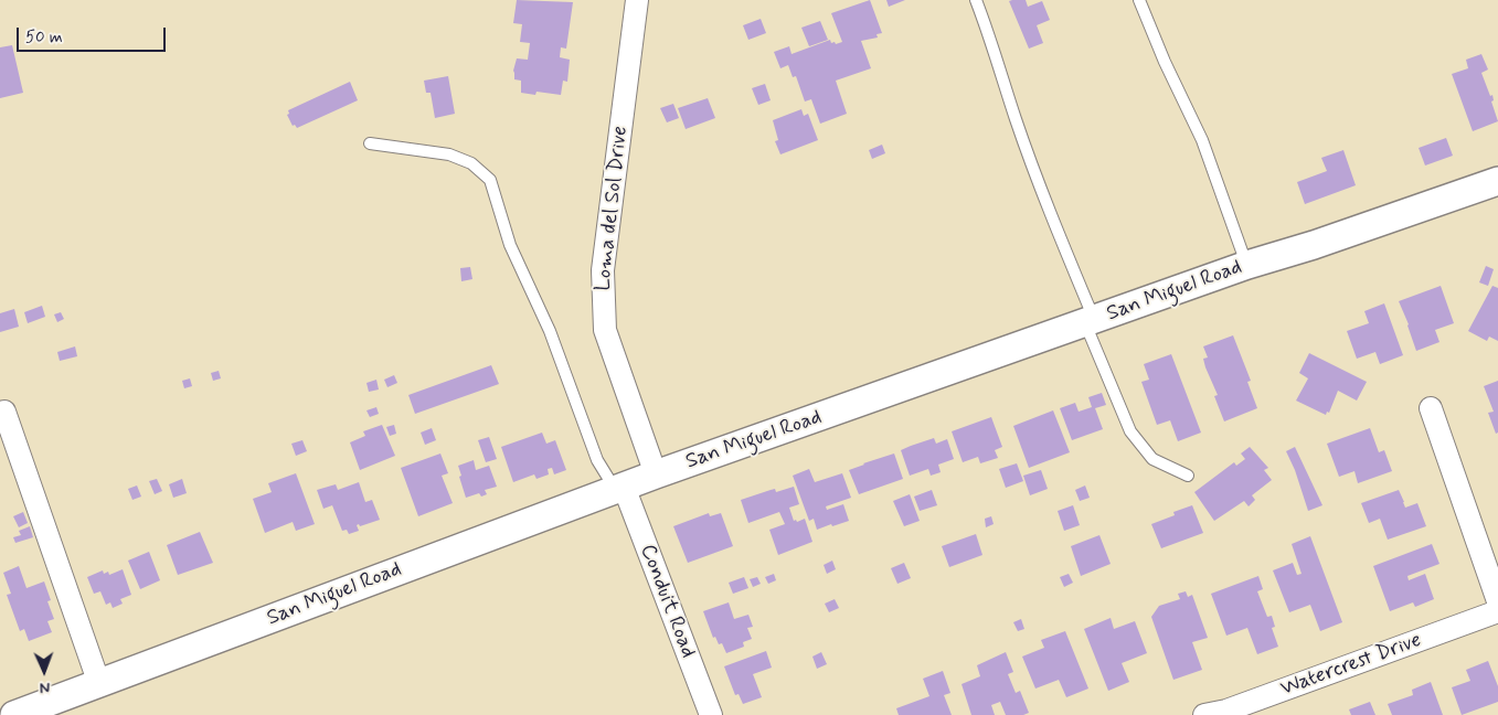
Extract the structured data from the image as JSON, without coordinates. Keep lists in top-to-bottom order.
{
  "streets": {
    "street": [
      "Loma del Sol Drive",
      "San Miguel Road",
      "Conduit Road",
      "Watercrest Drive"
    ]
  },
  "crossings": [
    ["Loma del Sol Drive", "San Miguel Road"],
    ["San Miguel Road", "Conduit Road"]
  ],
  "scale_bar": "50 m",
  "north": "bottom"
}
